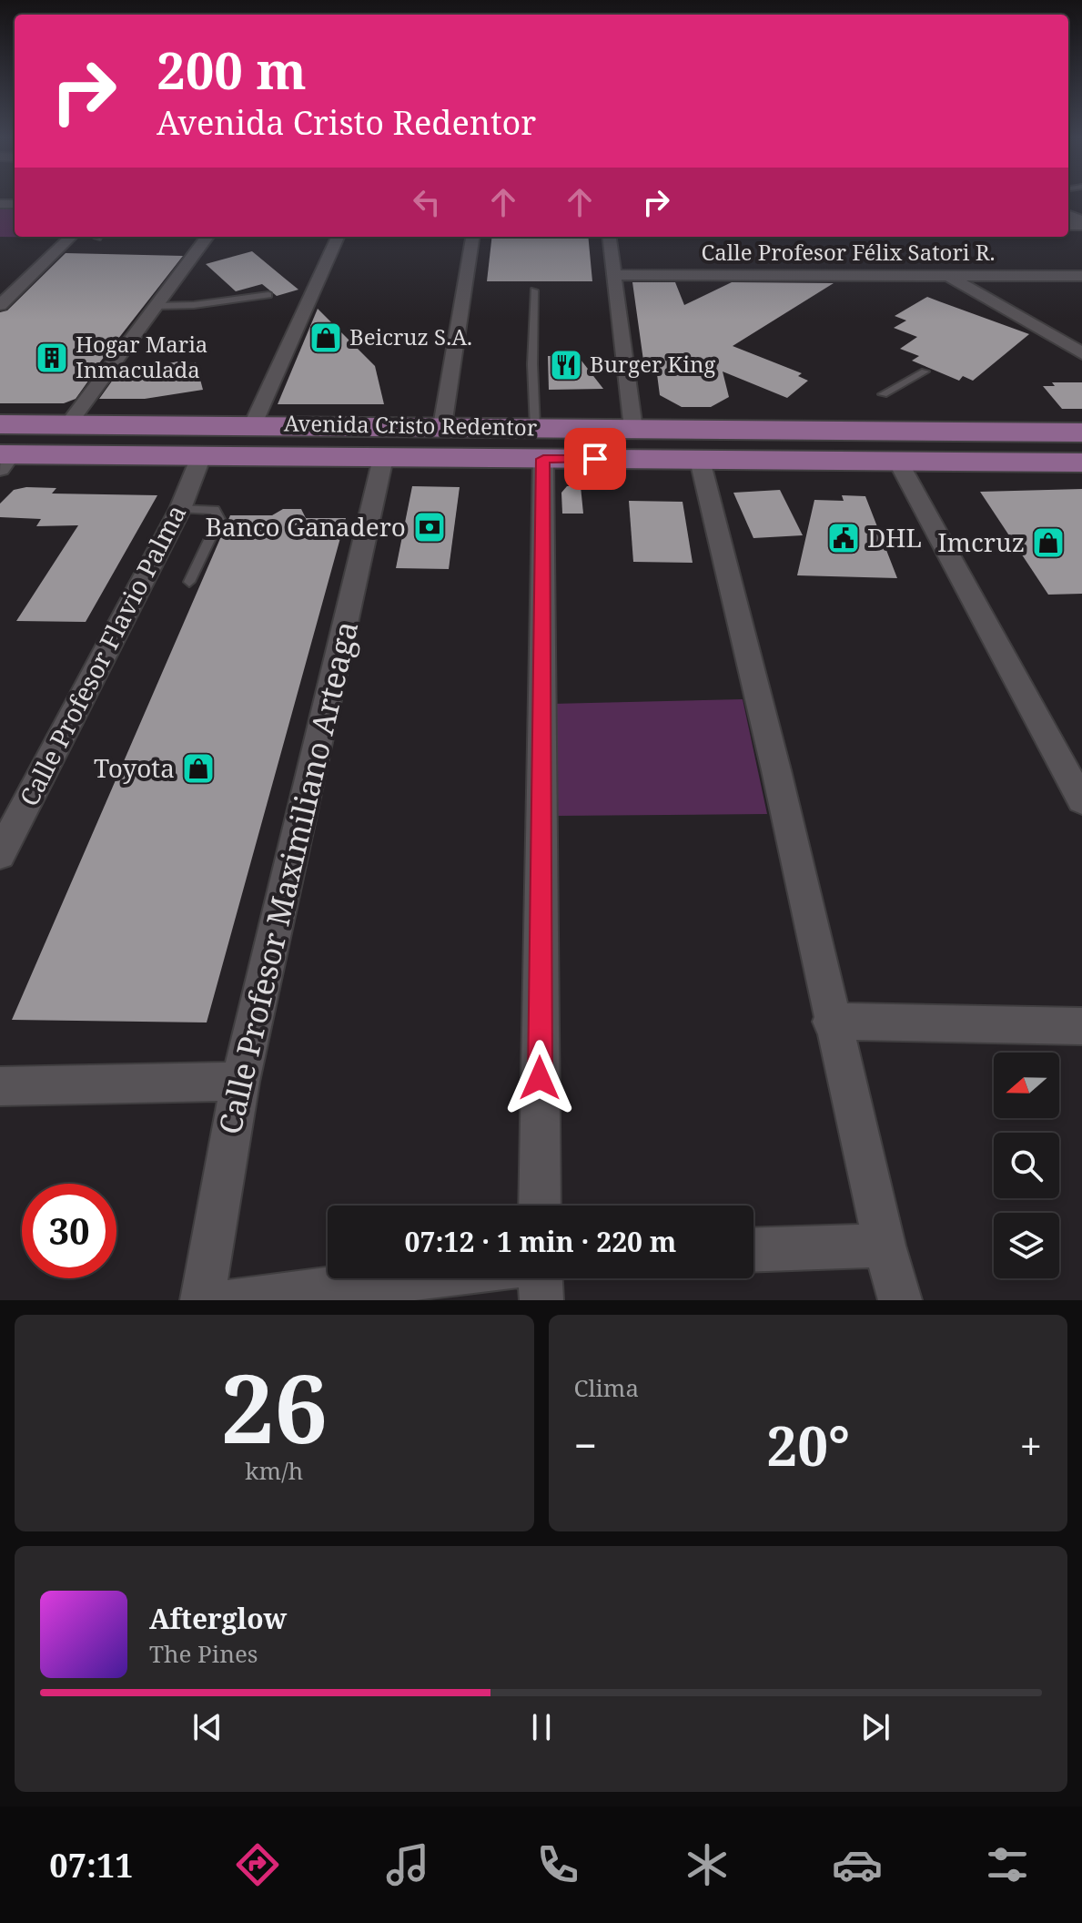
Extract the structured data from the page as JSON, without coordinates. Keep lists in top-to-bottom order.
{
  "streets": {
    "main road": ["Avenida Cristo Redentor"],
    "street": ["Calle Profesor Félix Satori R.", "Calle Profesor Flavio Palma", "Calle Profesor Maximiliano Arteaga"]
  },
  "crossings": [
    ["Avenida Cristo Redentor", "Calle Profesor Flavio Palma"],
    ["Avenida Cristo Redentor", "Calle Profesor Maximiliano Arteaga"]
  ],
  "places": {
    "shop": ["Beicruz S.A.", "Imcruz", "Toyota"],
    "building": ["Hogar Maria Inmaculada"],
    "restaurant": ["Burger King"],
    "bank": ["Banco Ganadero"],
    "public building": ["DHL"]
  },
  "north": "left",
  "page": {
    "turn": ["200 m", "Avenida Cristo Redentor"],
    "limit": "30",
    "trip": "07:12 · 1 min · 220 m",
    "tile": [
      ["26", "km/h"],
      "Clima"
    ],
    "heat": ["−", "20°", "+"],
    "song": ["Afterglow", "The Pines"],
    "tabs": "07:11"
  }
}
